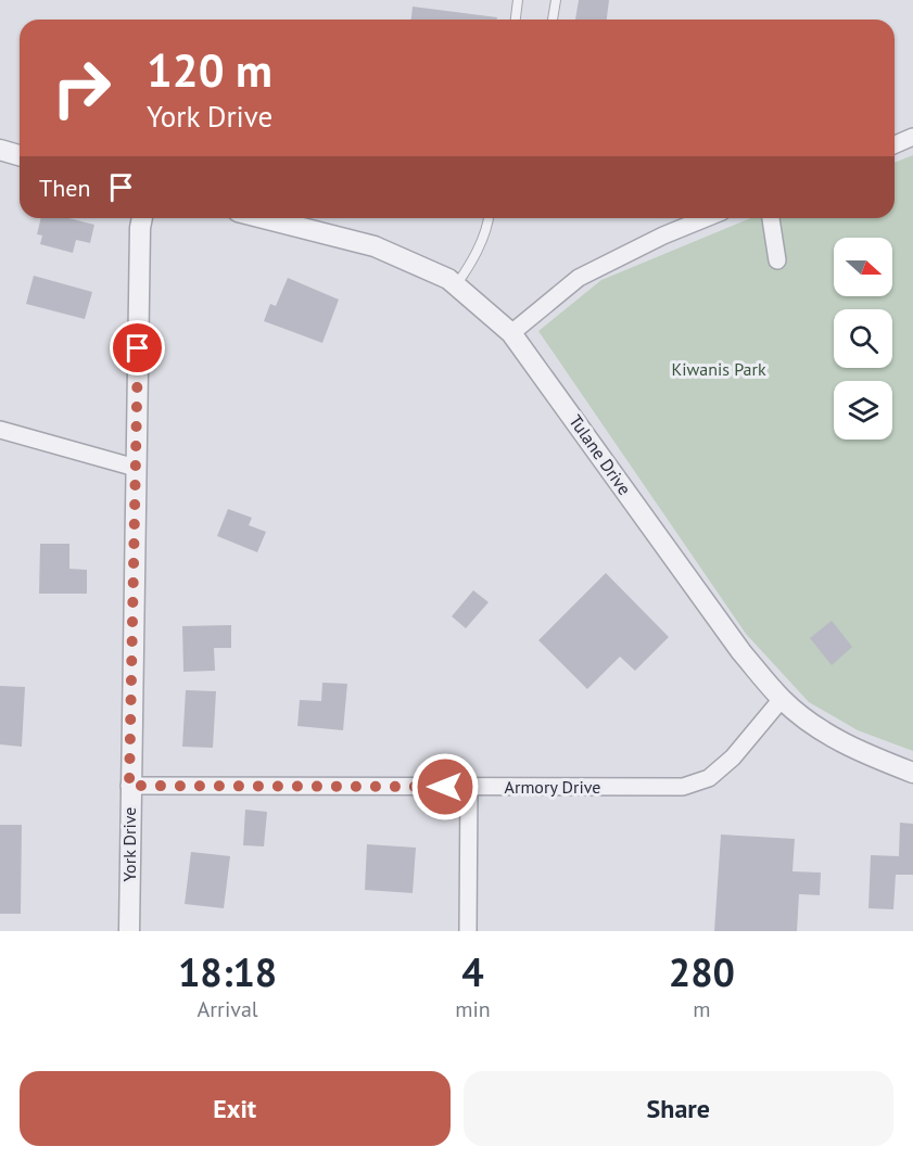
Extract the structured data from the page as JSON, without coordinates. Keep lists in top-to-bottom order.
{
  "streets": {
    "street": ["Tulane Drive", "Armory Drive", "York Drive"]
  },
  "crossings": [
    ["Tulane Drive", "Armory Drive"],
    ["Armory Drive", "York Drive"]
  ],
  "parks": ["Kiwanis Park"],
  "north": "right",
  "page": {
    "turn": ["120 m", "York Drive"],
    "then": "Then",
    "eta": [
      "18:18",
      "Arrival",
      "4",
      "min",
      "280",
      "m"
    ],
    "buttons": ["Exit", "Share"]
  }
}
